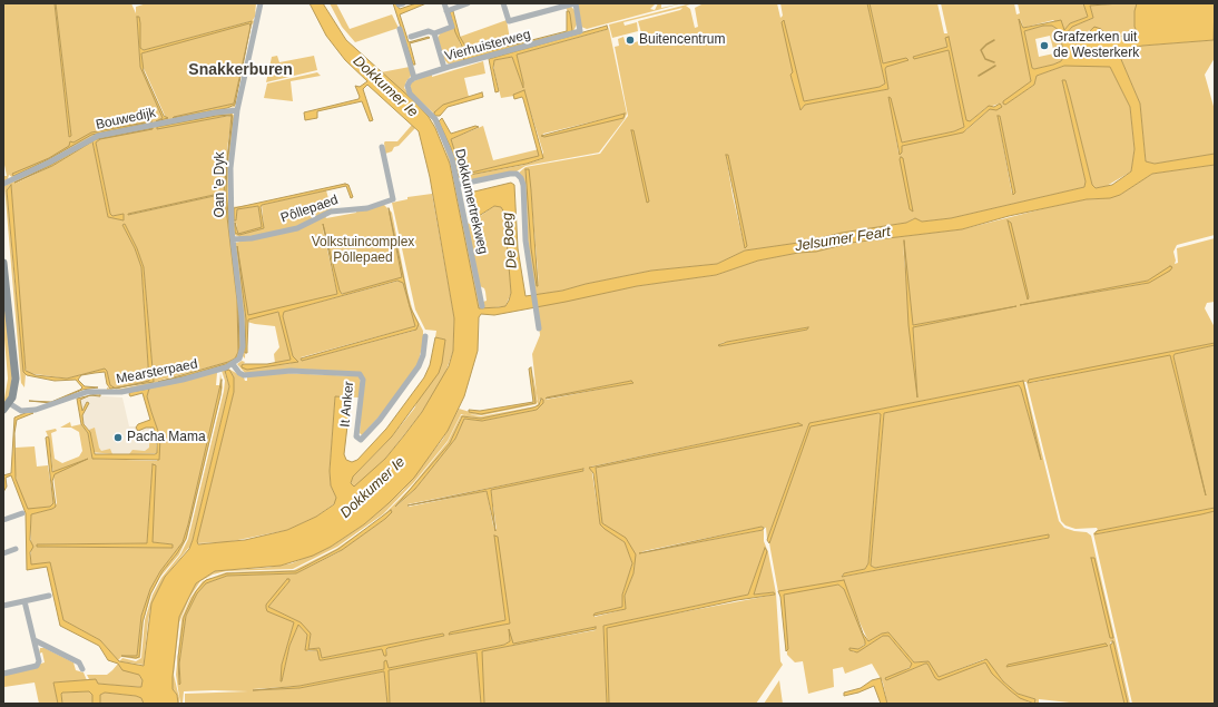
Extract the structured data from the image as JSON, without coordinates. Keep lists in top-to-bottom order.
{
  "streets": {
    "street": [
      "Vierhuisterweg",
      "Bouwedijk",
      "Oan 'e Dyk",
      "Dokkumertrekweg",
      "Pôllepaed",
      "Mearsterpaed",
      "It Anker"
    ]
  },
  "crossings": [
    ["Vierhuisterweg", "Dokkumertrekweg"],
    ["Bouwedijk", "Oan 'e Dyk"],
    ["Oan 'e Dyk", "Pôllepaed"],
    ["Oan 'e Dyk", "Mearsterpaed"],
    ["Oan 'e Dyk", "It Anker"],
    ["Mearsterpaed", "It Anker"]
  ],
  "districts": ["Snakkerburen"],
  "water": ["Dokkumer Ie", "Jelsumer Feart", "De Boeg"],
  "parks": ["Volkstuincomplex Pôllepaed"],
  "places": ["Buitencentrum", "Grafzerken uit de Westerkerk", "Pacha Mama"]
}
